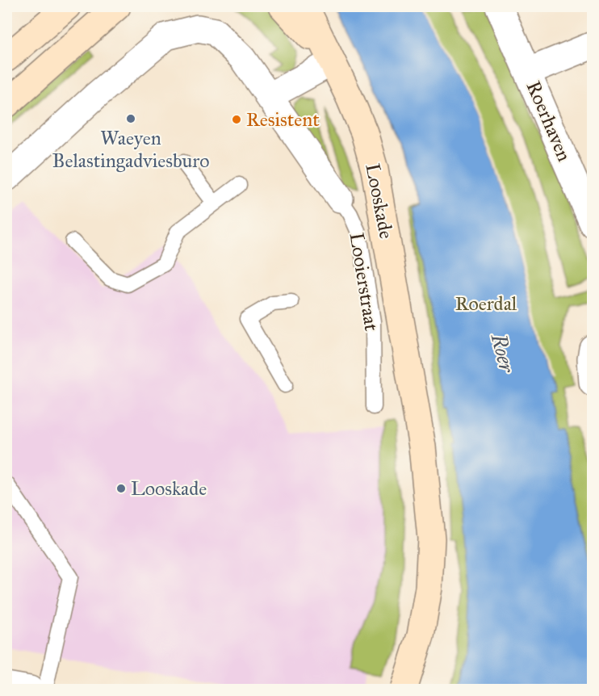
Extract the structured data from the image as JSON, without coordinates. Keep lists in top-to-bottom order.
{
  "streets": {
    "main road": ["Looskade"],
    "street": ["Roerhaven", "Looierstraat"]
  },
  "water": ["Roer"],
  "parks": ["Roerdal"],
  "places": ["Waeyen Belastingadviesburo", "Resistent", "Looskade"]
}
